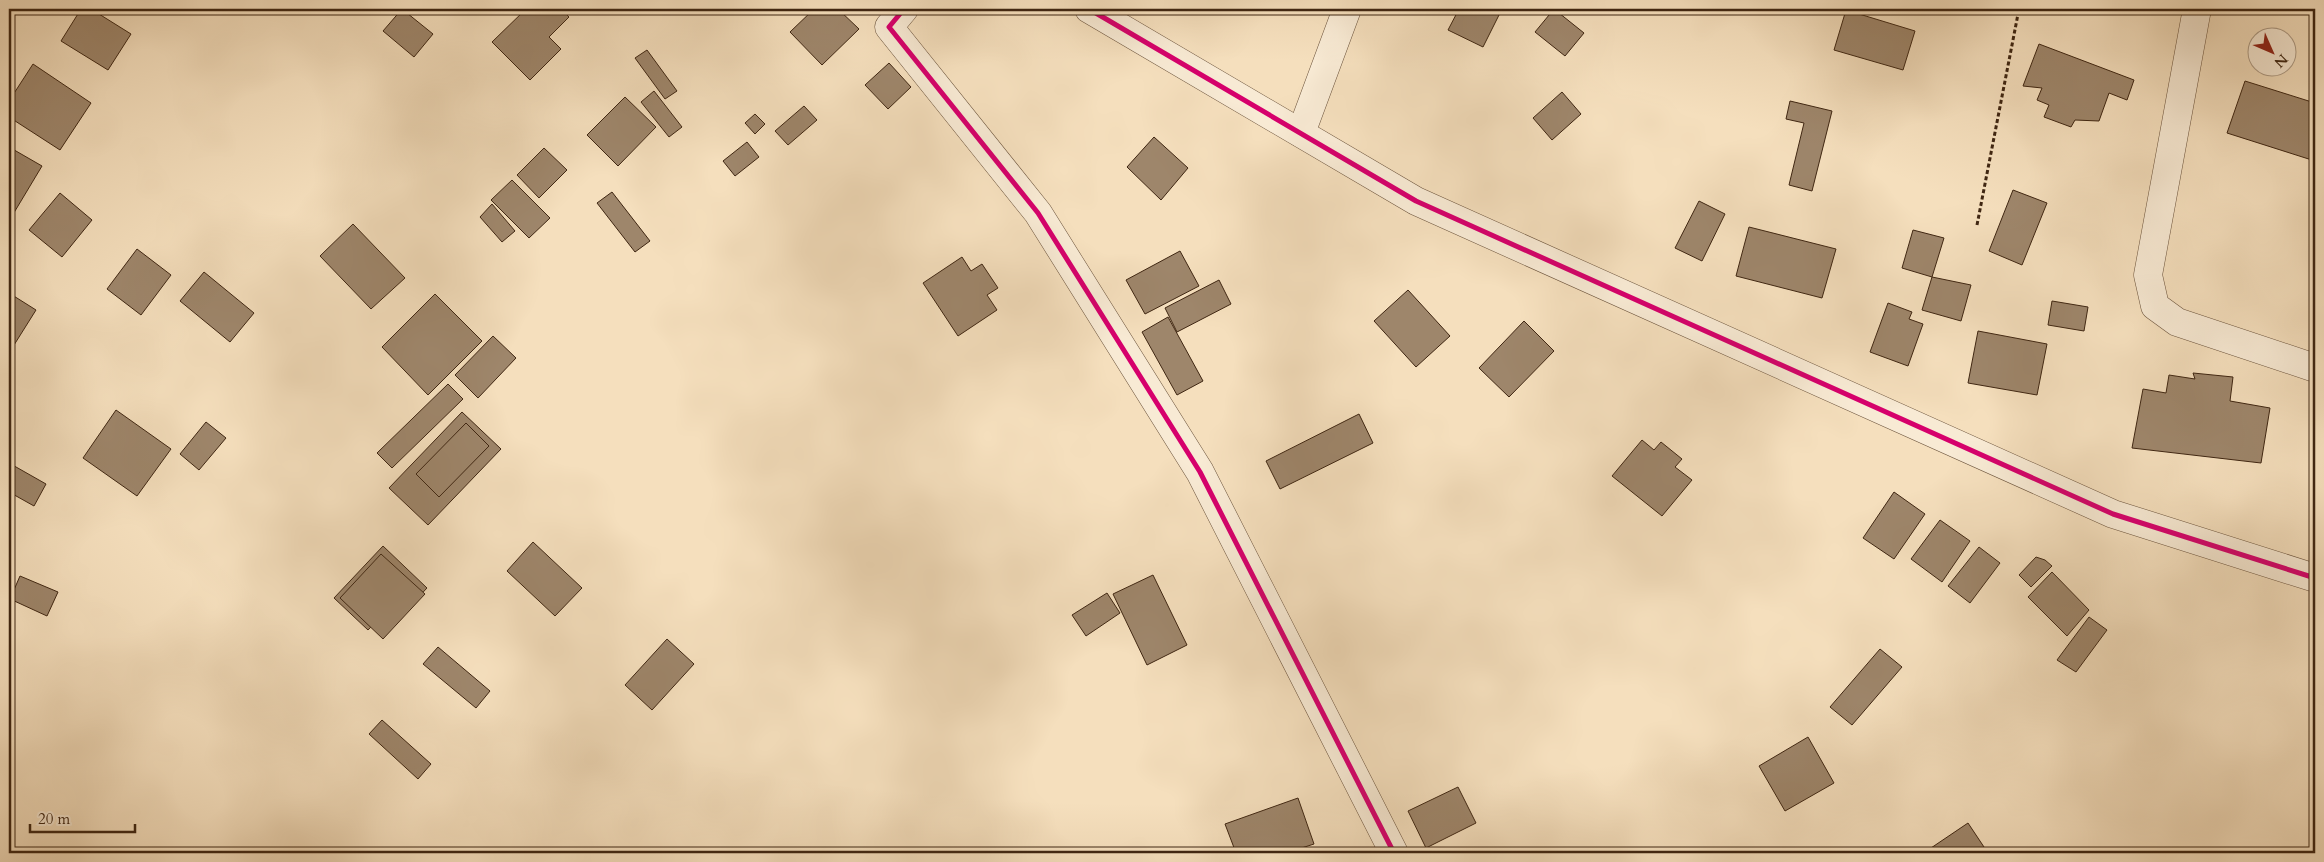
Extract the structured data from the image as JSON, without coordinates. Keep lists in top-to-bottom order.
{
  "scale_bar": "20 m",
  "north": "bottom right"
}
